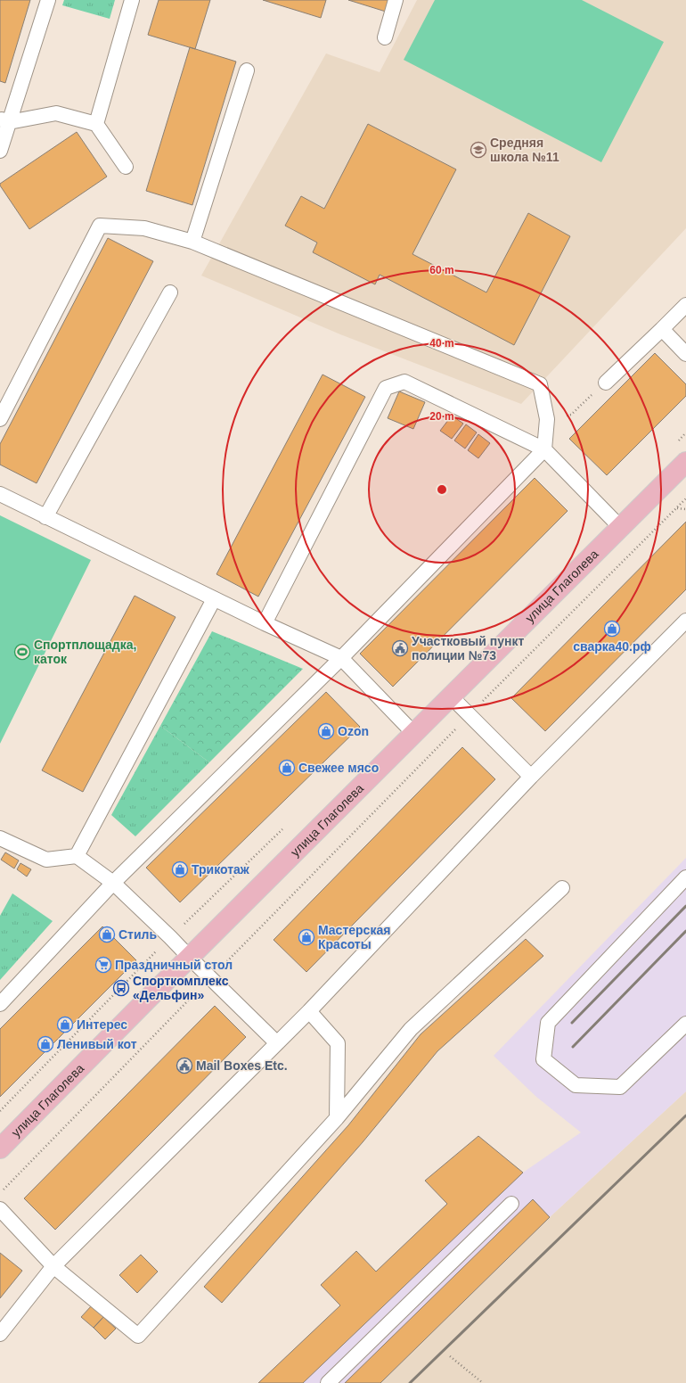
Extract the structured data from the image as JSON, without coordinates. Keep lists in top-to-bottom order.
{
  "streets": {
    "main road": ["улица Глаголева"]
  },
  "places": {
    "school or university": ["Средняя школа №11"],
    "shop": [
      "сварка40.рф",
      "Ozon",
      "Свежее мясо",
      "Трикотаж",
      "Стиль",
      "Мастерская Красоты",
      "Интерес",
      "Ленивый кот"
    ],
    "public building": ["Участковый пункт полиции №73", "Mail Boxes Etc."],
    "sports": ["Спортплощадка, каток"],
    "supermarket": ["Праздничный стол"],
    "bus stop": ["Спорткомплекс «Дельфин»"]
  },
  "rings": ["60 m", "40 m", "20 m"]
}
